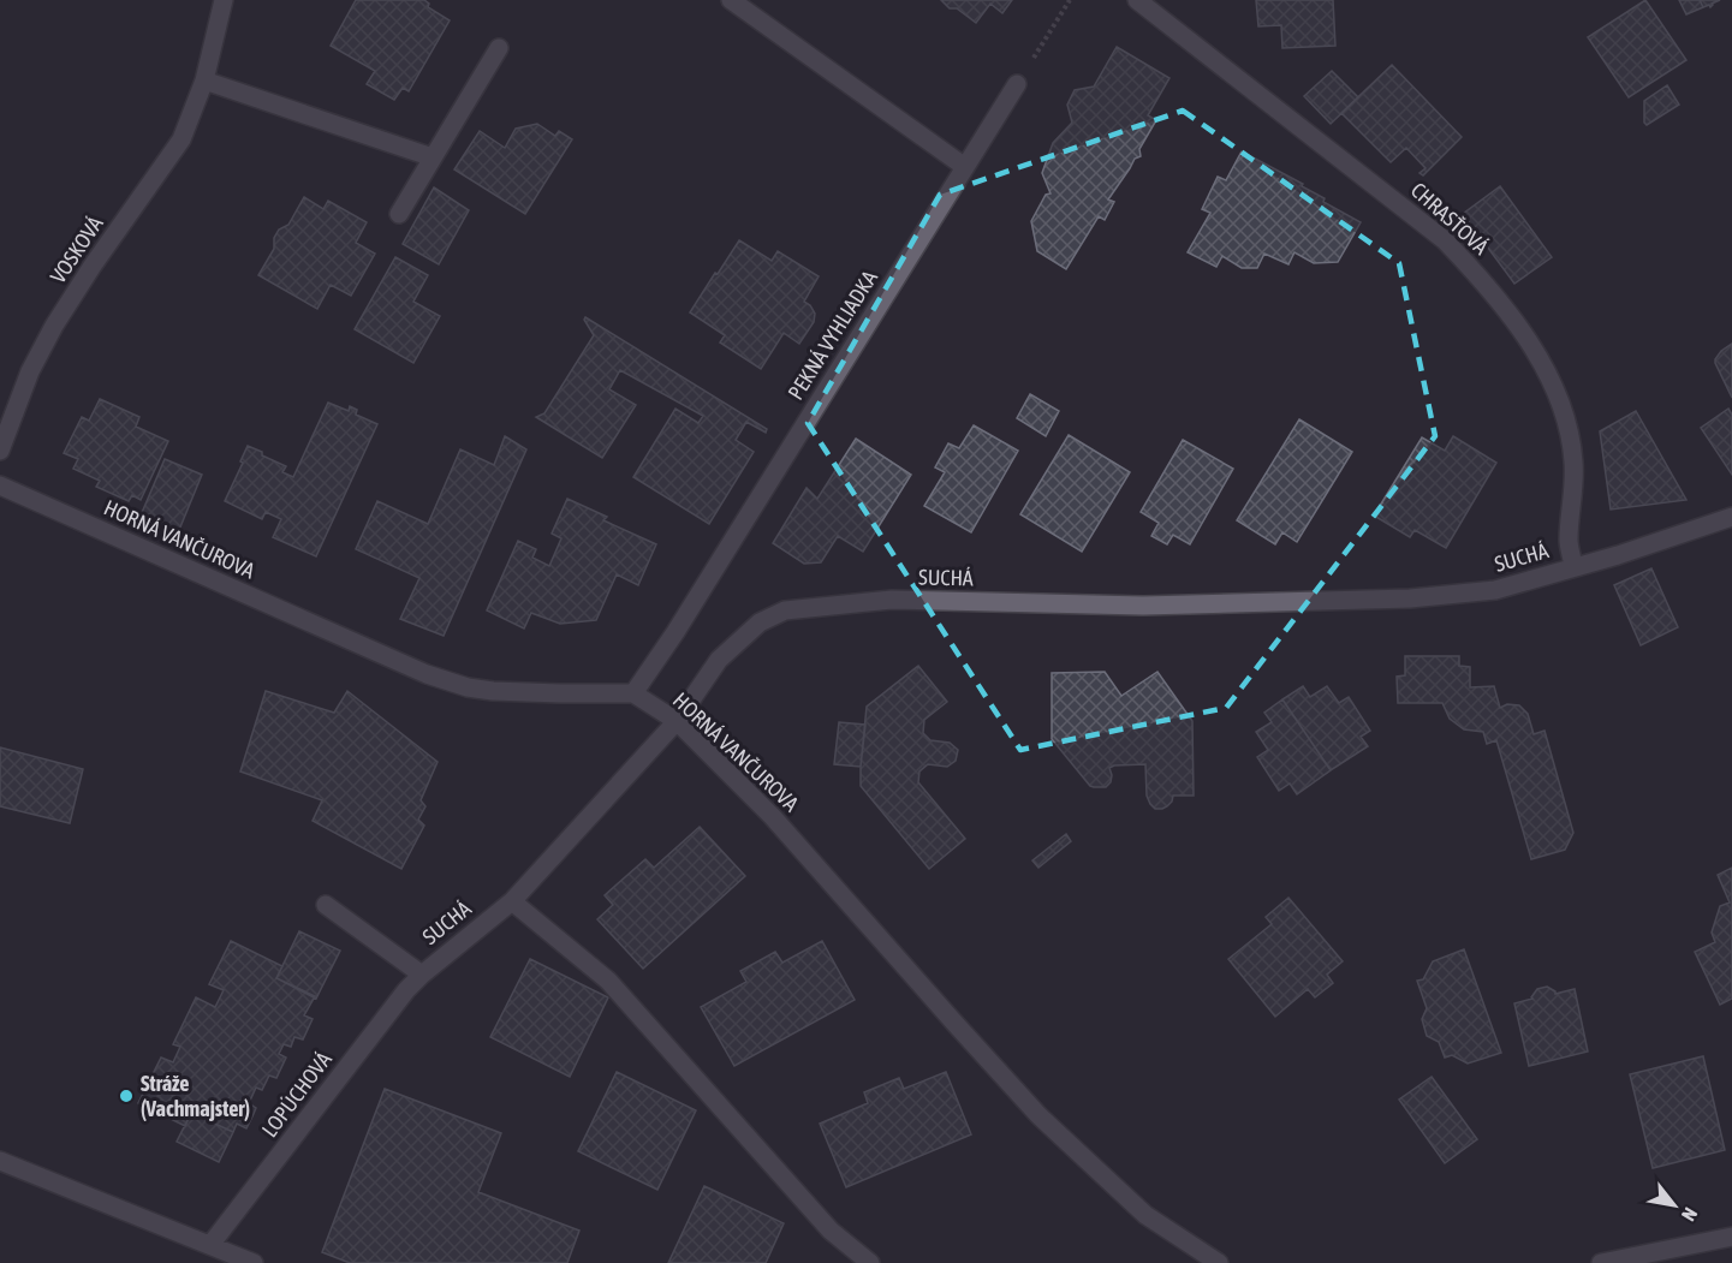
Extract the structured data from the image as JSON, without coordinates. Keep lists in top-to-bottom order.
{
  "streets": {
    "street": [
      "CHRASŤOVÁ",
      "VOSKOVÁ",
      "PEKNÁ VYHLIADKA",
      "HORNÁ VANČUROVA",
      "SUCHÁ",
      "LOPÚCHOVÁ"
    ]
  },
  "crossings": [
    ["CHRASŤOVÁ", "SUCHÁ"],
    ["PEKNÁ VYHLIADKA", "HORNÁ VANČUROVA"],
    ["HORNÁ VANČUROVA", "SUCHÁ"],
    ["SUCHÁ", "LOPÚCHOVÁ"]
  ],
  "places": ["Stráže (Vachmajster)"],
  "north": "bottom right"
}
